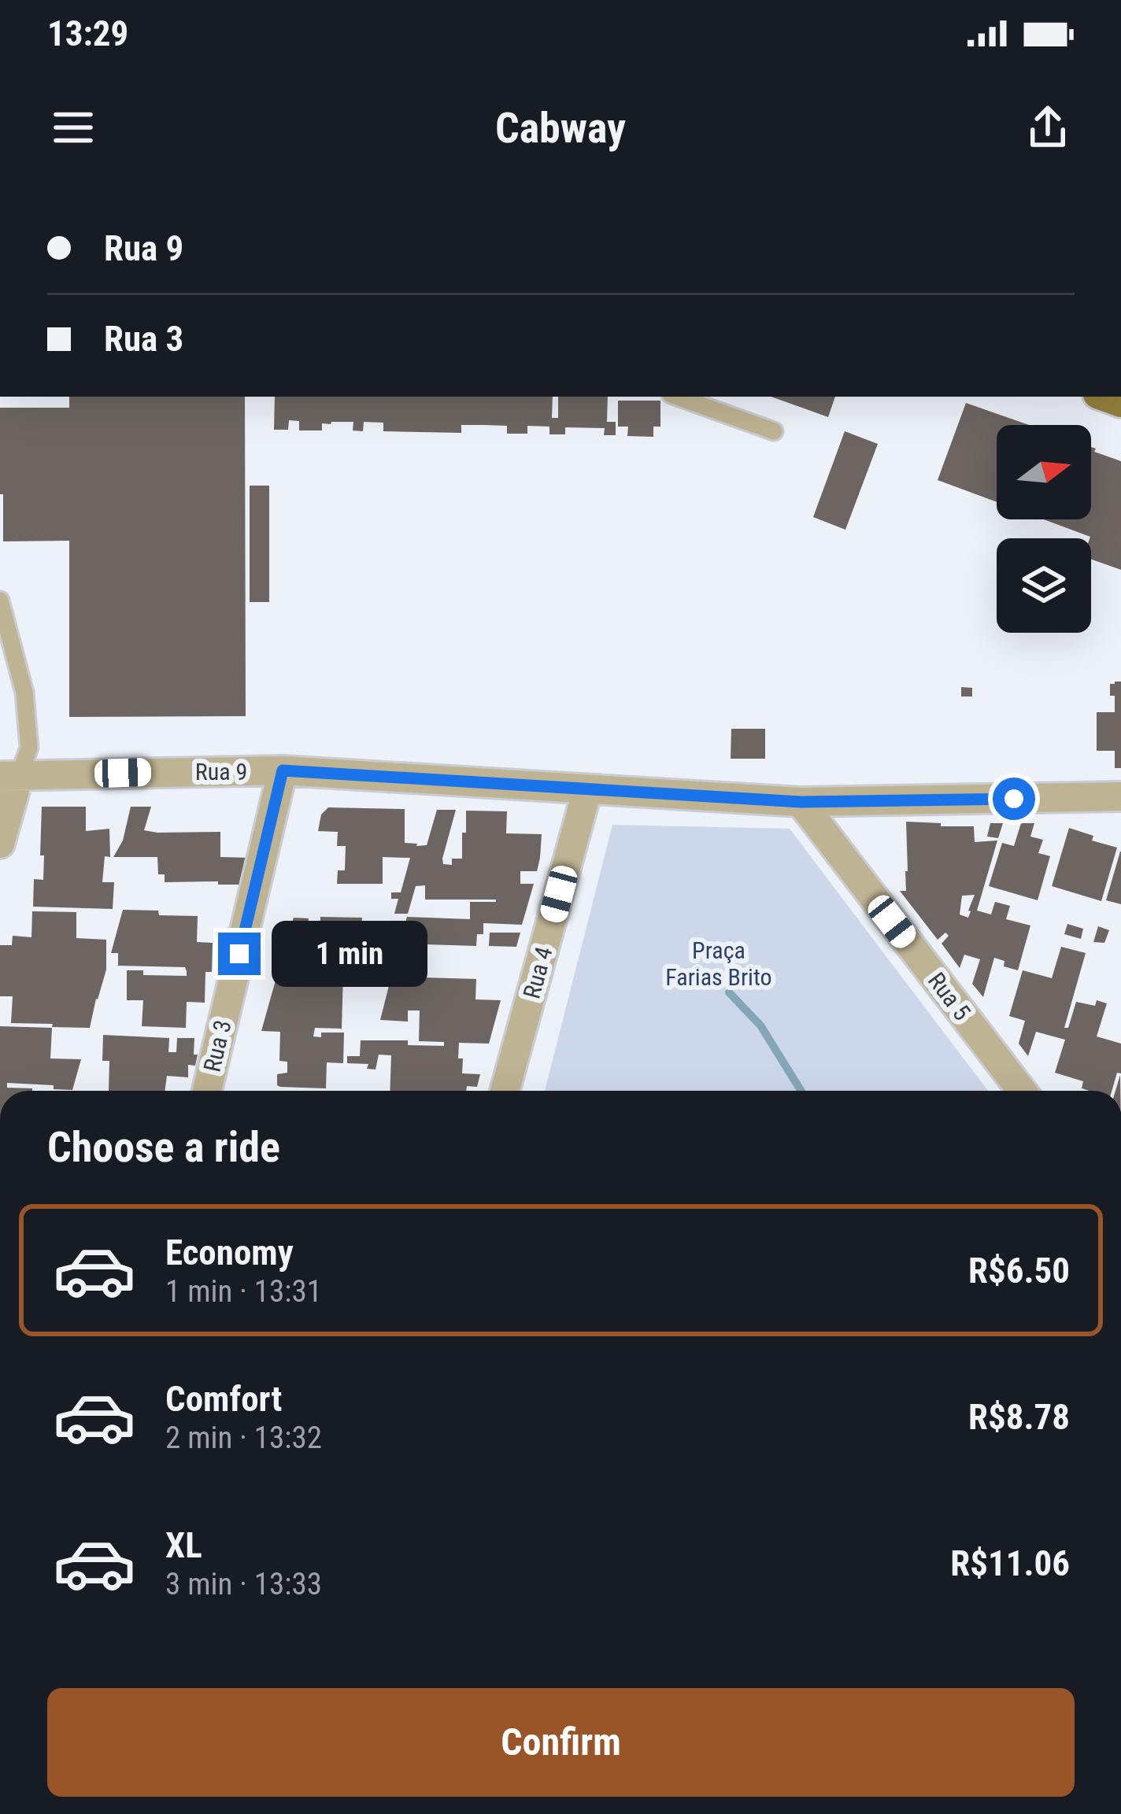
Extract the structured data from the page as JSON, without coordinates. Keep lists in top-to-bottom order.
{
  "streets": {
    "street": [
      "Rua 9",
      "Rua 4",
      "Rua 5",
      "Rua 3"
    ]
  },
  "crossings": [
    ["Rua 9", "Rua 4"],
    ["Rua 9", "Rua 5"],
    ["Rua 9", "Rua 3"]
  ],
  "parks": ["Praça Farias Brito"],
  "north": "right",
  "page": {
    "status": "13:29",
    "header": "Cabway",
    "banner": ["Rua 9", "Rua 3"],
    "bubble": "1 min",
    "heading": "Choose a ride",
    "list": [
      {
        "name": "Economy",
        "note": "1 min · 13:31",
        "value": "R$6.50"
      },
      {
        "name": "Comfort",
        "note": "2 min · 13:32",
        "value": "R$8.78"
      },
      {
        "name": "XL",
        "note": "3 min · 13:33",
        "value": "R$11.06"
      }
    ],
    "buttons": "Confirm"
  }
}
